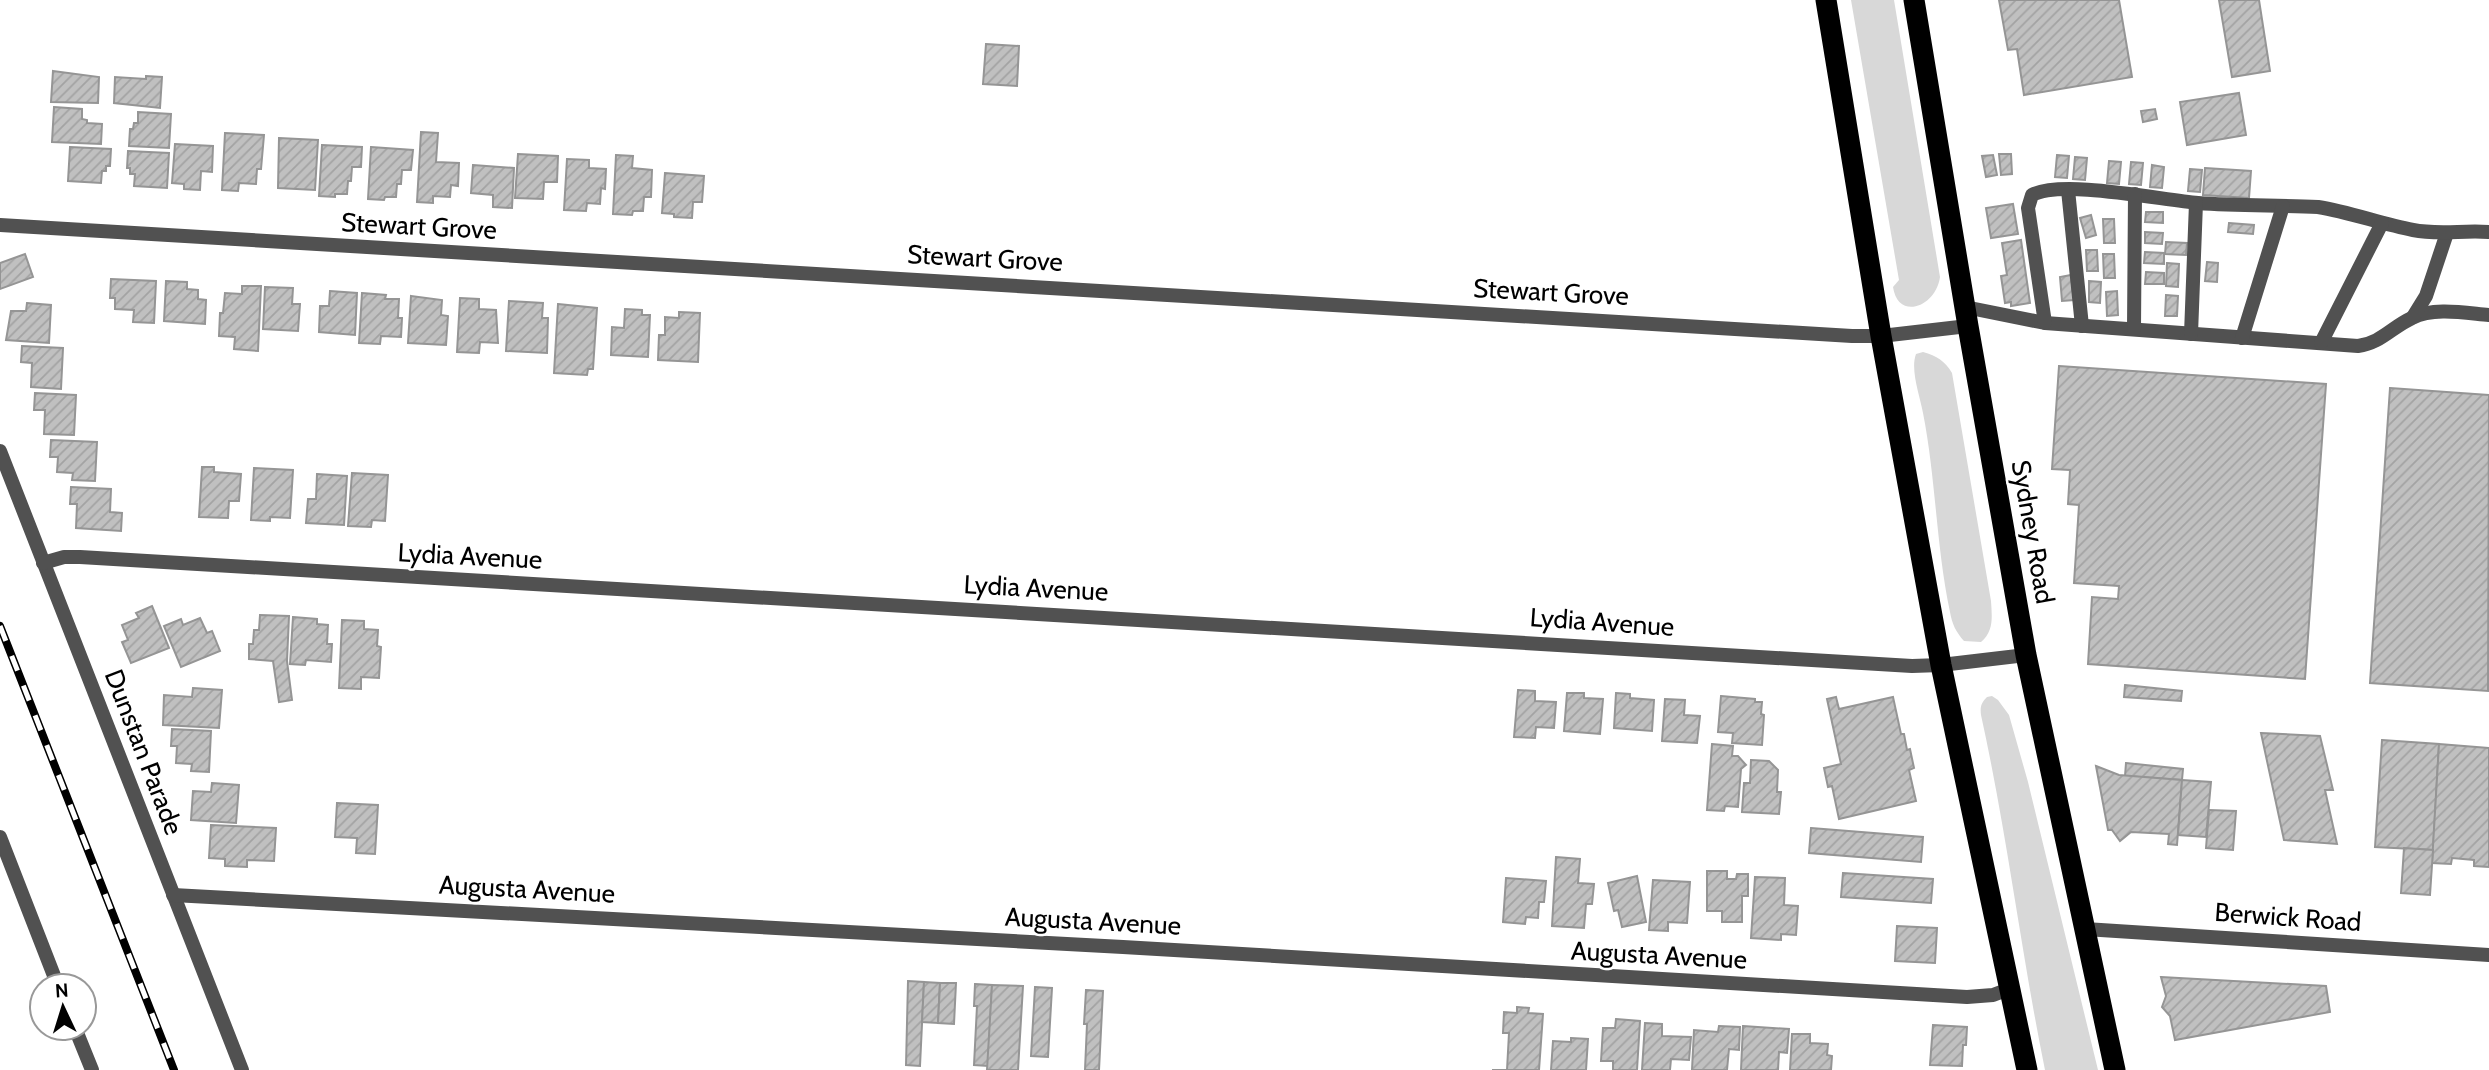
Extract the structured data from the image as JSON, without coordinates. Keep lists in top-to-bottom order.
{
  "streets": {
    "highway": ["Sydney Road"],
    "street": [
      "Stewart Grove",
      "Lydia Avenue",
      "Dunstan Parade",
      "Augusta Avenue",
      "Berwick Road"
    ]
  },
  "crossings": [
    ["Stewart Grove", "Sydney Road"],
    ["Sydney Road", "Lydia Avenue"],
    ["Sydney Road", "Berwick Road"],
    ["Lydia Avenue", "Dunstan Parade"],
    ["Dunstan Parade", "Augusta Avenue"]
  ],
  "north": "top"
}
